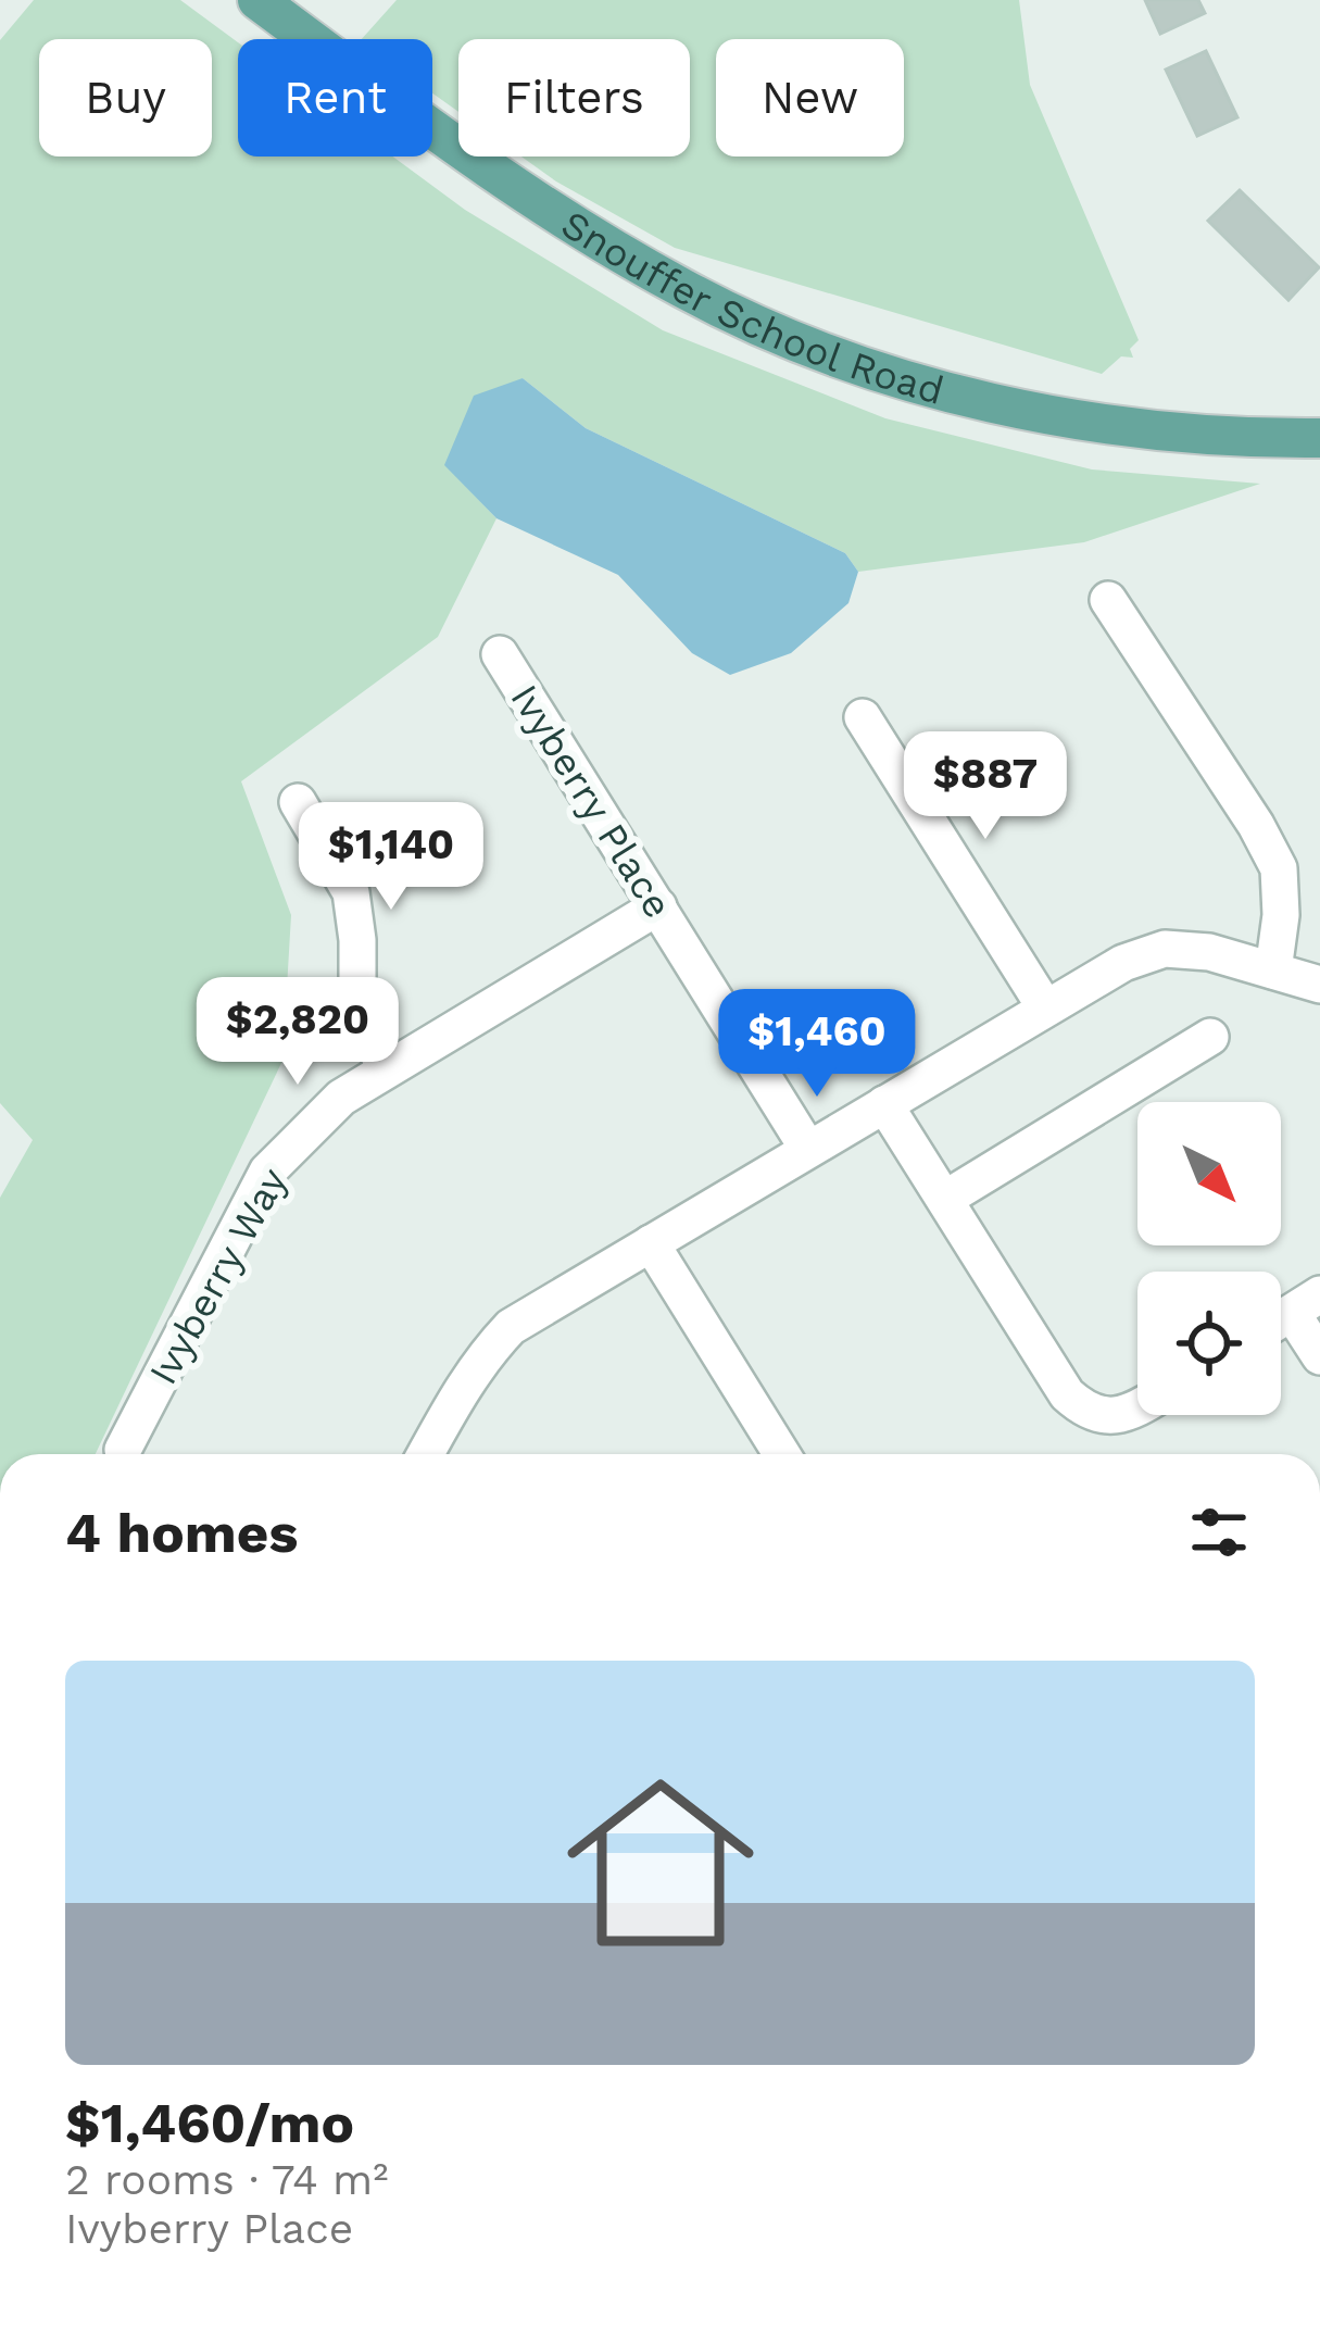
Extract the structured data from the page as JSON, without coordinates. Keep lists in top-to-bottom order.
{
  "streets": {
    "main road": ["Snouffer School Road"],
    "street": ["Ivyberry Place", "Ivyberry Way"]
  },
  "crossings": [
    ["Ivyberry Place", "Ivyberry Way"]
  ],
  "north": "bottom right",
  "page": {
    "chip": [
      "Buy",
      "Rent",
      "Filters",
      "New"
    ],
    "price": [
      "$887",
      "$1,140",
      "$2,820",
      "$1,460"
    ],
    "heading": "4 homes",
    "list": [
      {
        "name": "$1,460/mo",
        "note": "2 rooms · 74 m² · Ivyberry Place"
      }
    ]
  }
}
